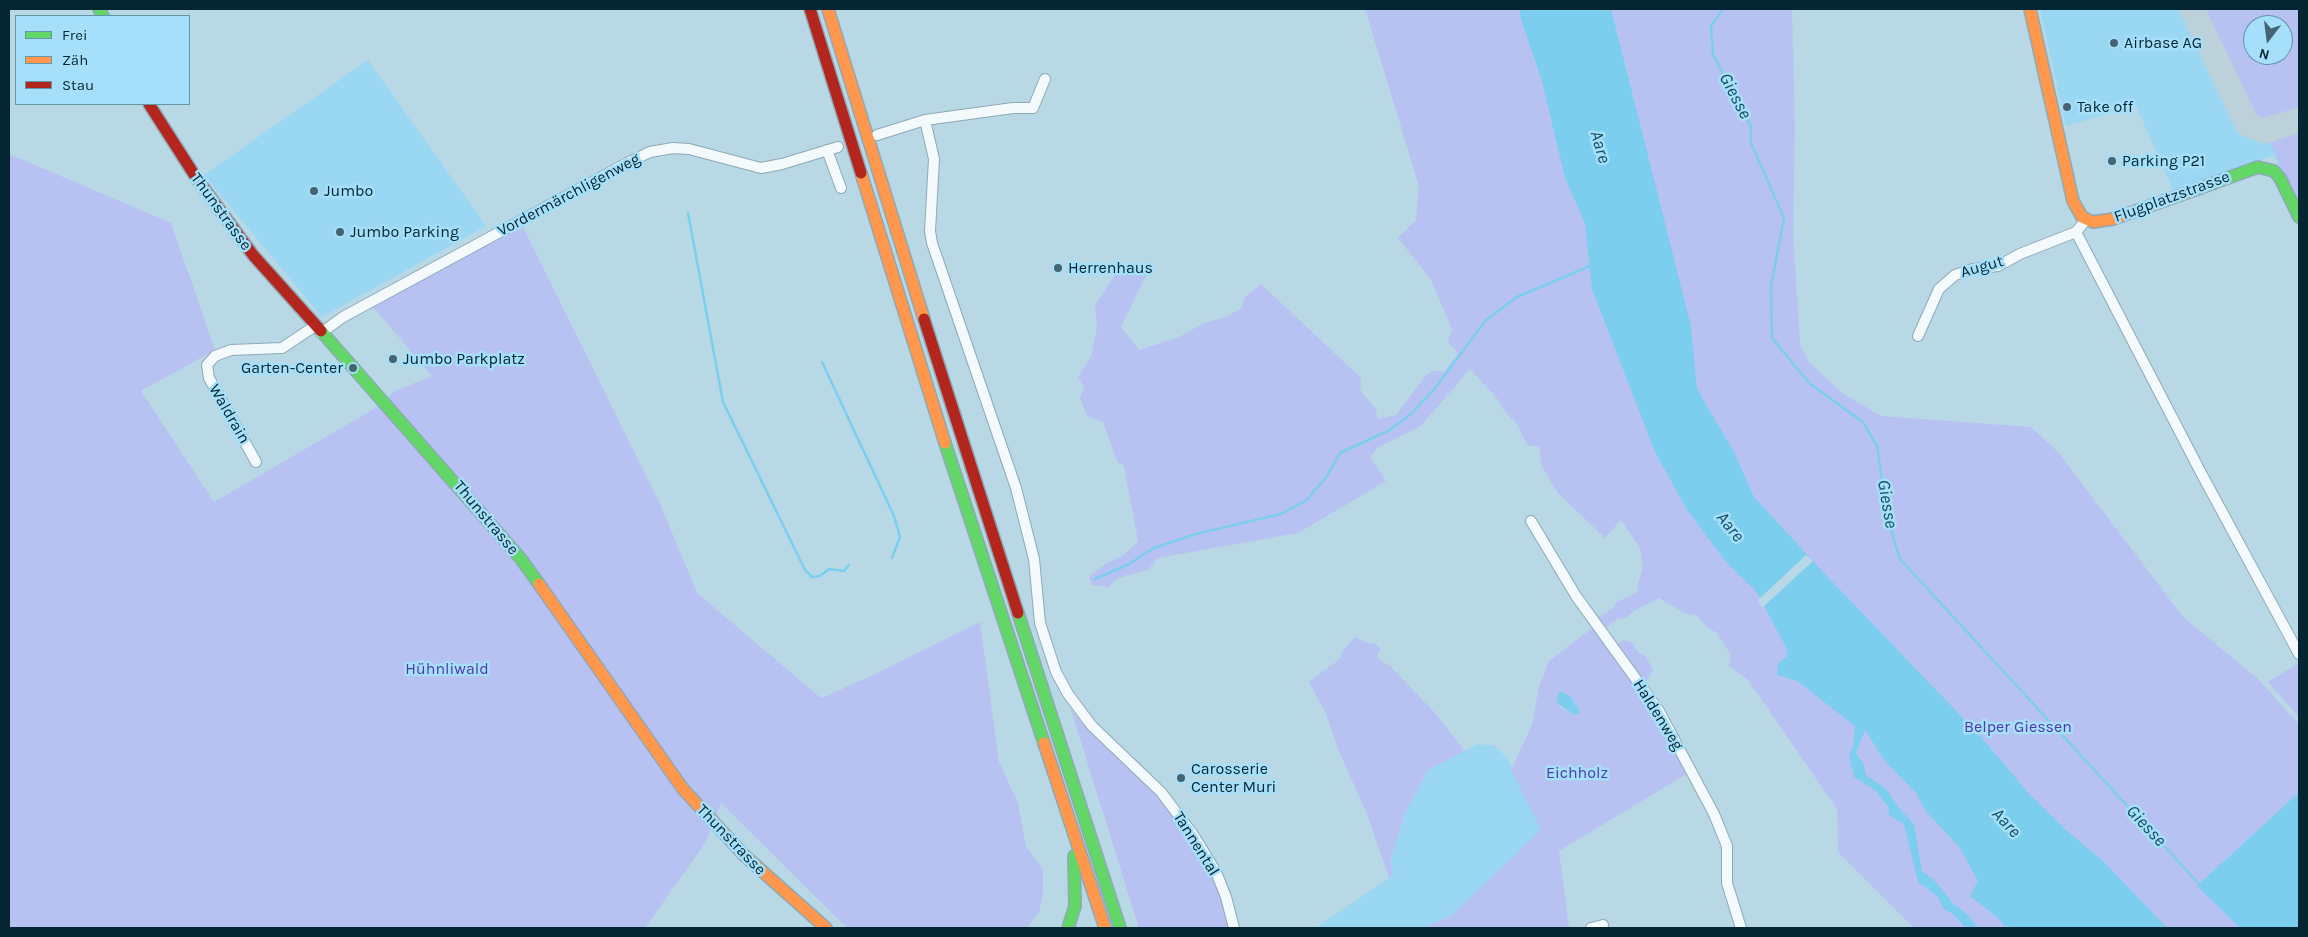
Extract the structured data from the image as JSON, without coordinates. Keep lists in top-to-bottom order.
{
  "streets": {
    "main road": ["Flugplatzstrasse", "Thunstrasse"],
    "street": [
      "Vordermärchligenweg",
      "Augut",
      "Waldrain",
      "Haldenweg",
      "Tannental"
    ]
  },
  "crossings": [
    ["Vordermärchligenweg", "Thunstrasse"],
    ["Vordermärchligenweg", "Waldrain"],
    ["Thunstrasse", "Waldrain"]
  ],
  "water": ["Giesse", "Aare"],
  "parks": ["Hühnliwald", "Belper Giessen", "Eichholz"],
  "places": [
    "Airbase AG",
    "Take off",
    "Parking P21",
    "Jumbo",
    "Jumbo Parking",
    "Herrenhaus",
    "Jumbo Parkplatz",
    "Garten-Center",
    "Carosserie Center Muri"
  ],
  "legend": ["Frei", "Zäh", "Stau"],
  "north": "bottom"
}
